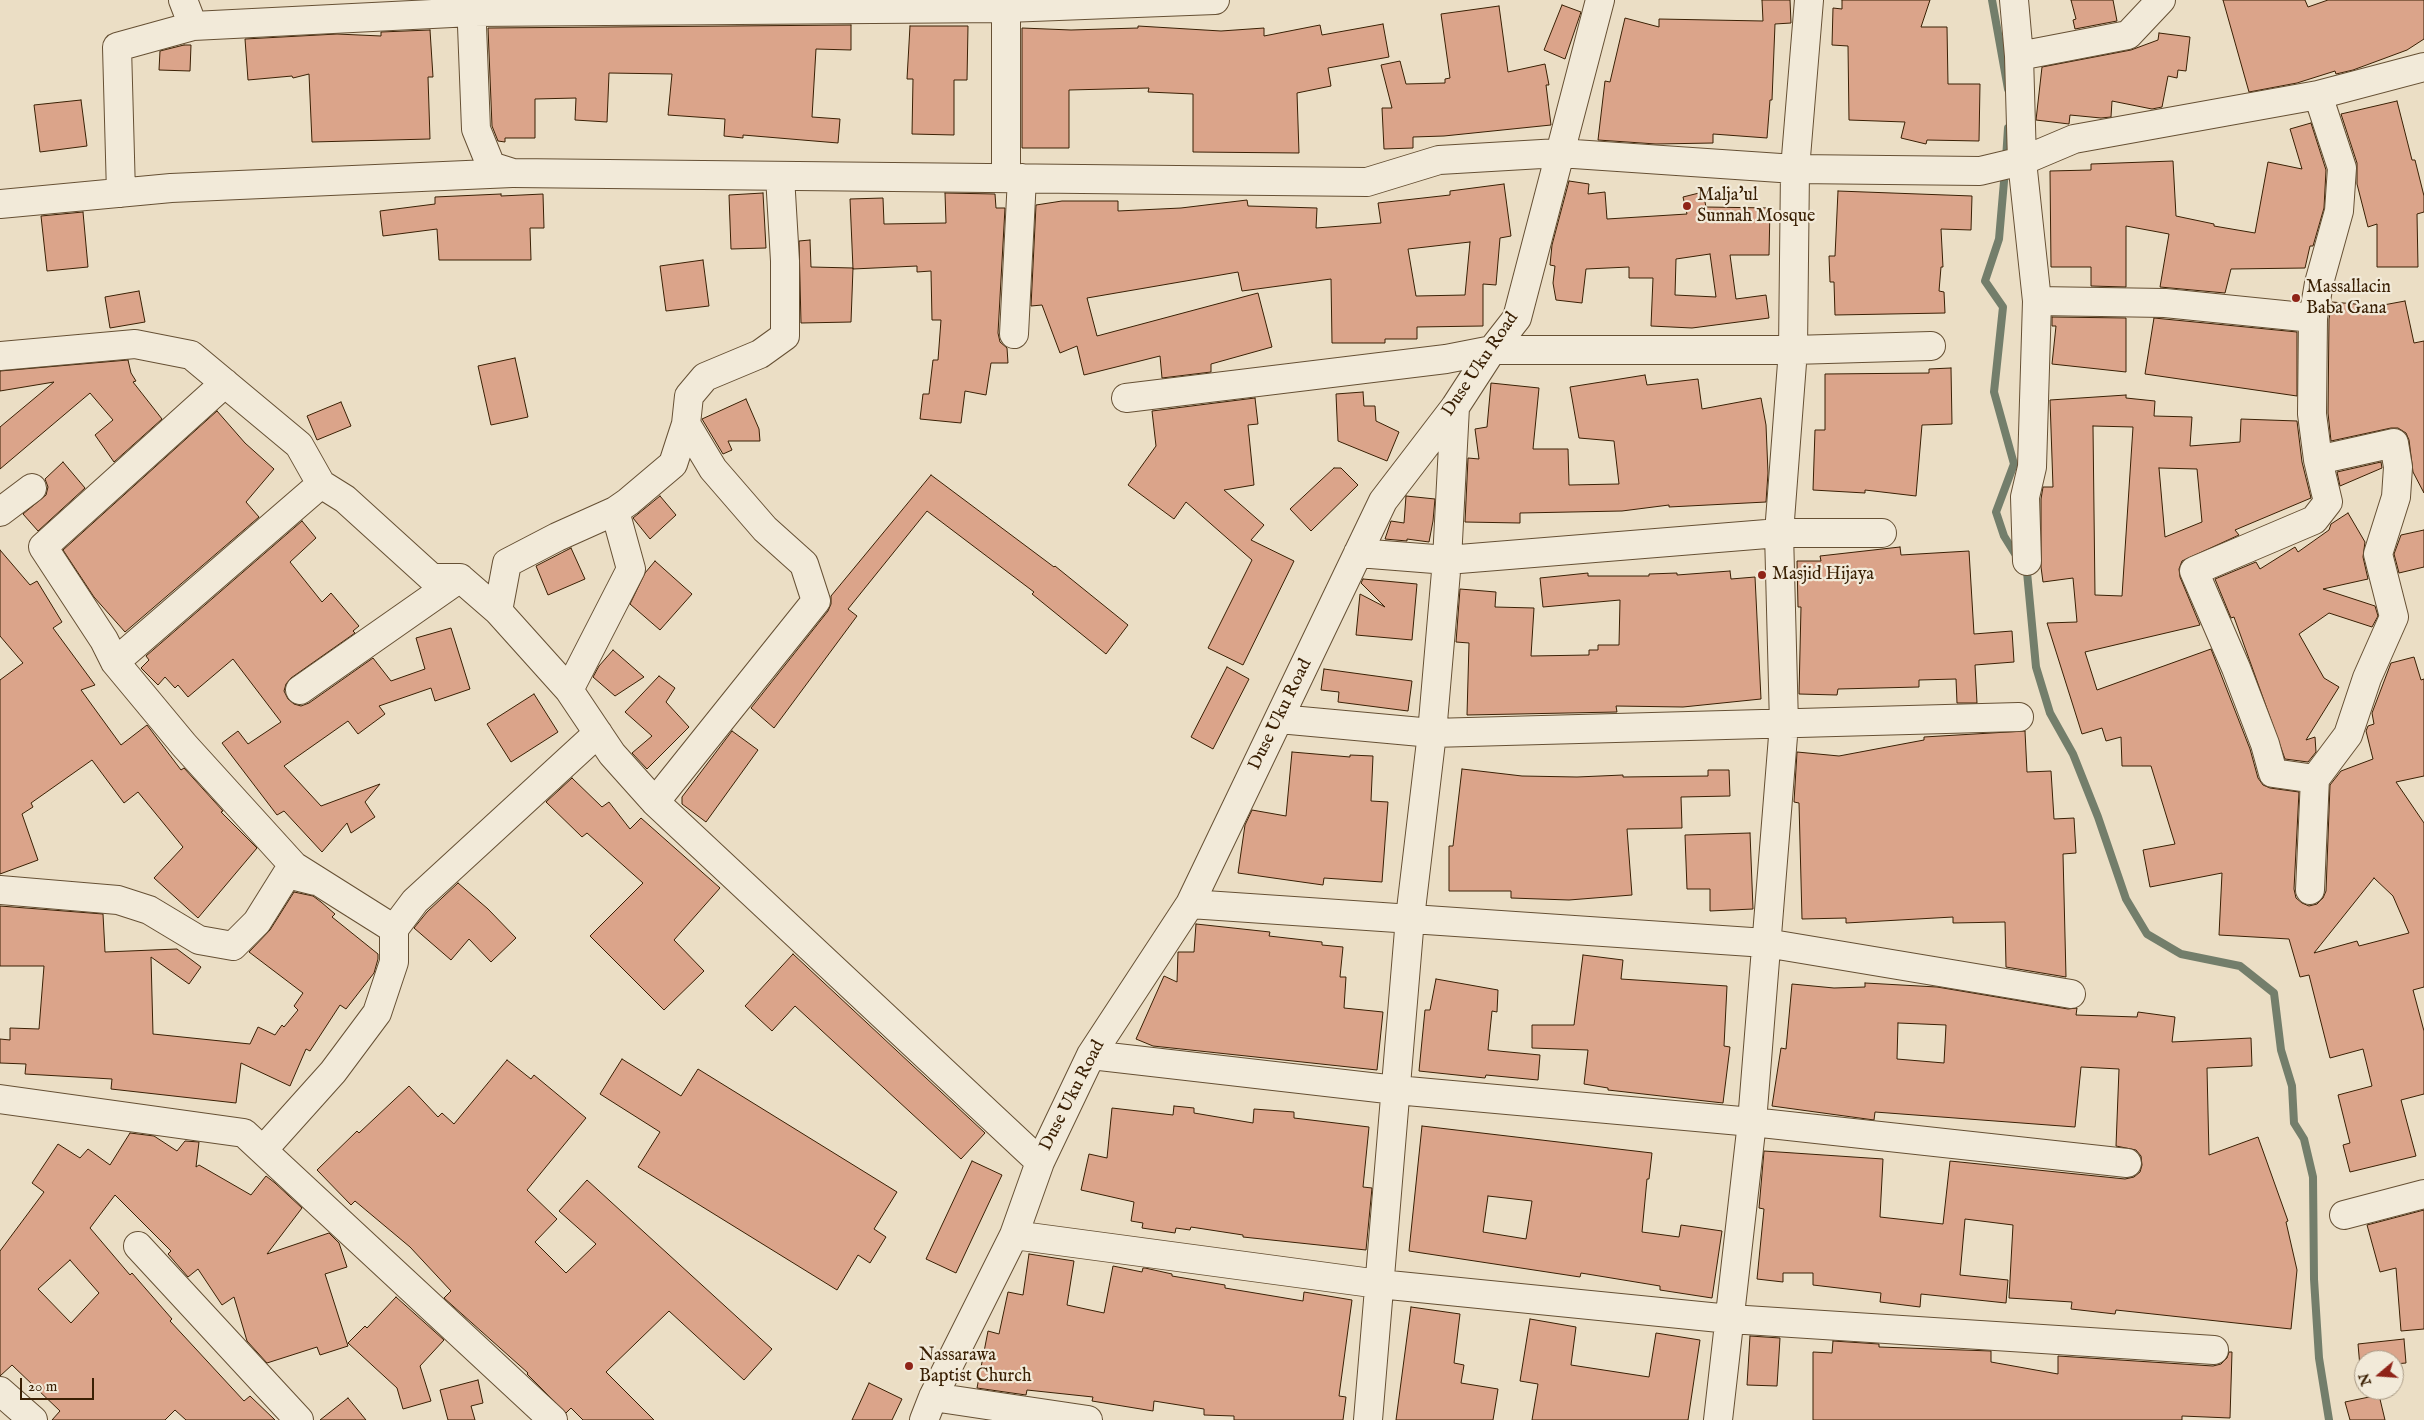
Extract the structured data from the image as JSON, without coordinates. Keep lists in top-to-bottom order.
{
  "streets": {
    "street": ["Duse Uku Road"]
  },
  "places": [
    "Malja'ul Sunnah Mosque",
    "Massallacin Baba Gana",
    "Masjid Hijaya",
    "Nassarawa Baptist Church"
  ],
  "scale_bar": "20 m",
  "north": "left"
}
